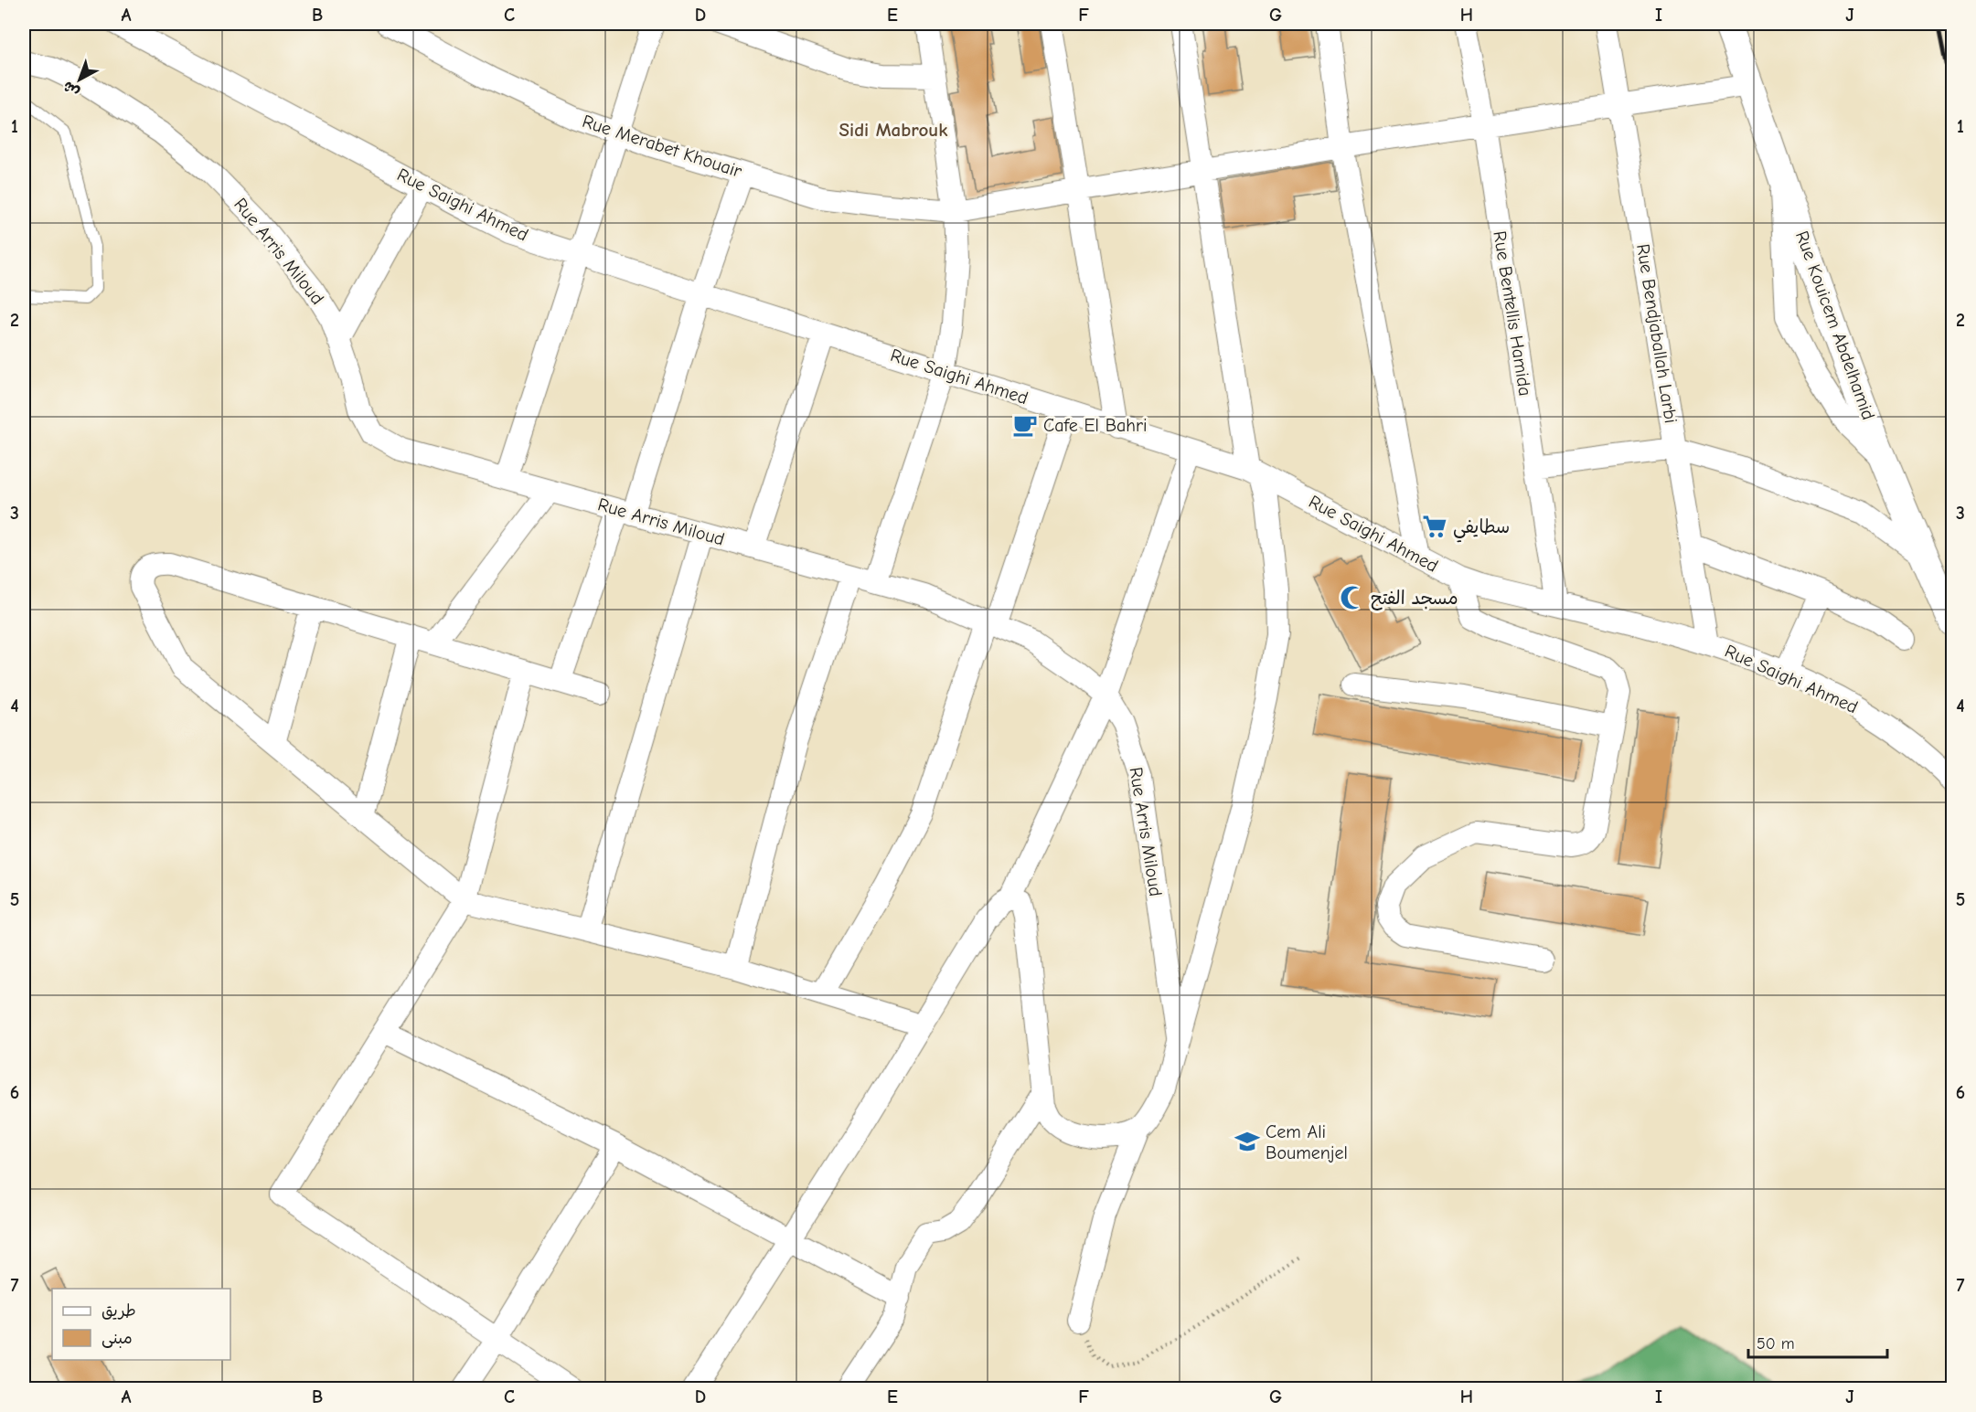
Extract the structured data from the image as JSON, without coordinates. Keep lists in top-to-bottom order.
{
  "streets": {
    "street": [
      "Rue Merabet Khouair",
      "Rue Saighi Ahmed",
      "Rue Arris Miloud",
      "Rue Bentellis Hamida",
      "Rue Kouicem Abdelhamid",
      "Rue Bendjaballah Larbi"
    ]
  },
  "crossings": [
    ["Rue Merabet Khouair", "Rue Bentellis Hamida"],
    ["Rue Merabet Khouair", "Rue Kouicem Abdelhamid"],
    ["Rue Merabet Khouair", "Rue Bendjaballah Larbi"],
    ["Rue Saighi Ahmed", "Rue Bentellis Hamida"],
    ["Rue Saighi Ahmed", "Rue Bendjaballah Larbi"]
  ],
  "districts": ["Sidi Mabrouk"],
  "places": {
    "cafe": ["Cafe El Bahri"],
    "supermarket": ["سطايفي"],
    "mosque": ["مسجد الفتح"],
    "school or university": ["Cem Ali Boumenjel"]
  },
  "legend": ["طريق", "مبنى"],
  "scale_bar": "50 m",
  "north": "bottom left",
  "grid": {
    "columns": [
      "A",
      "B",
      "C",
      "D",
      "E",
      "F",
      "G",
      "H",
      "I",
      "J"
    ],
    "rows": [
      "1",
      "2",
      "3",
      "4",
      "5",
      "6",
      "7"
    ]
  }
}
